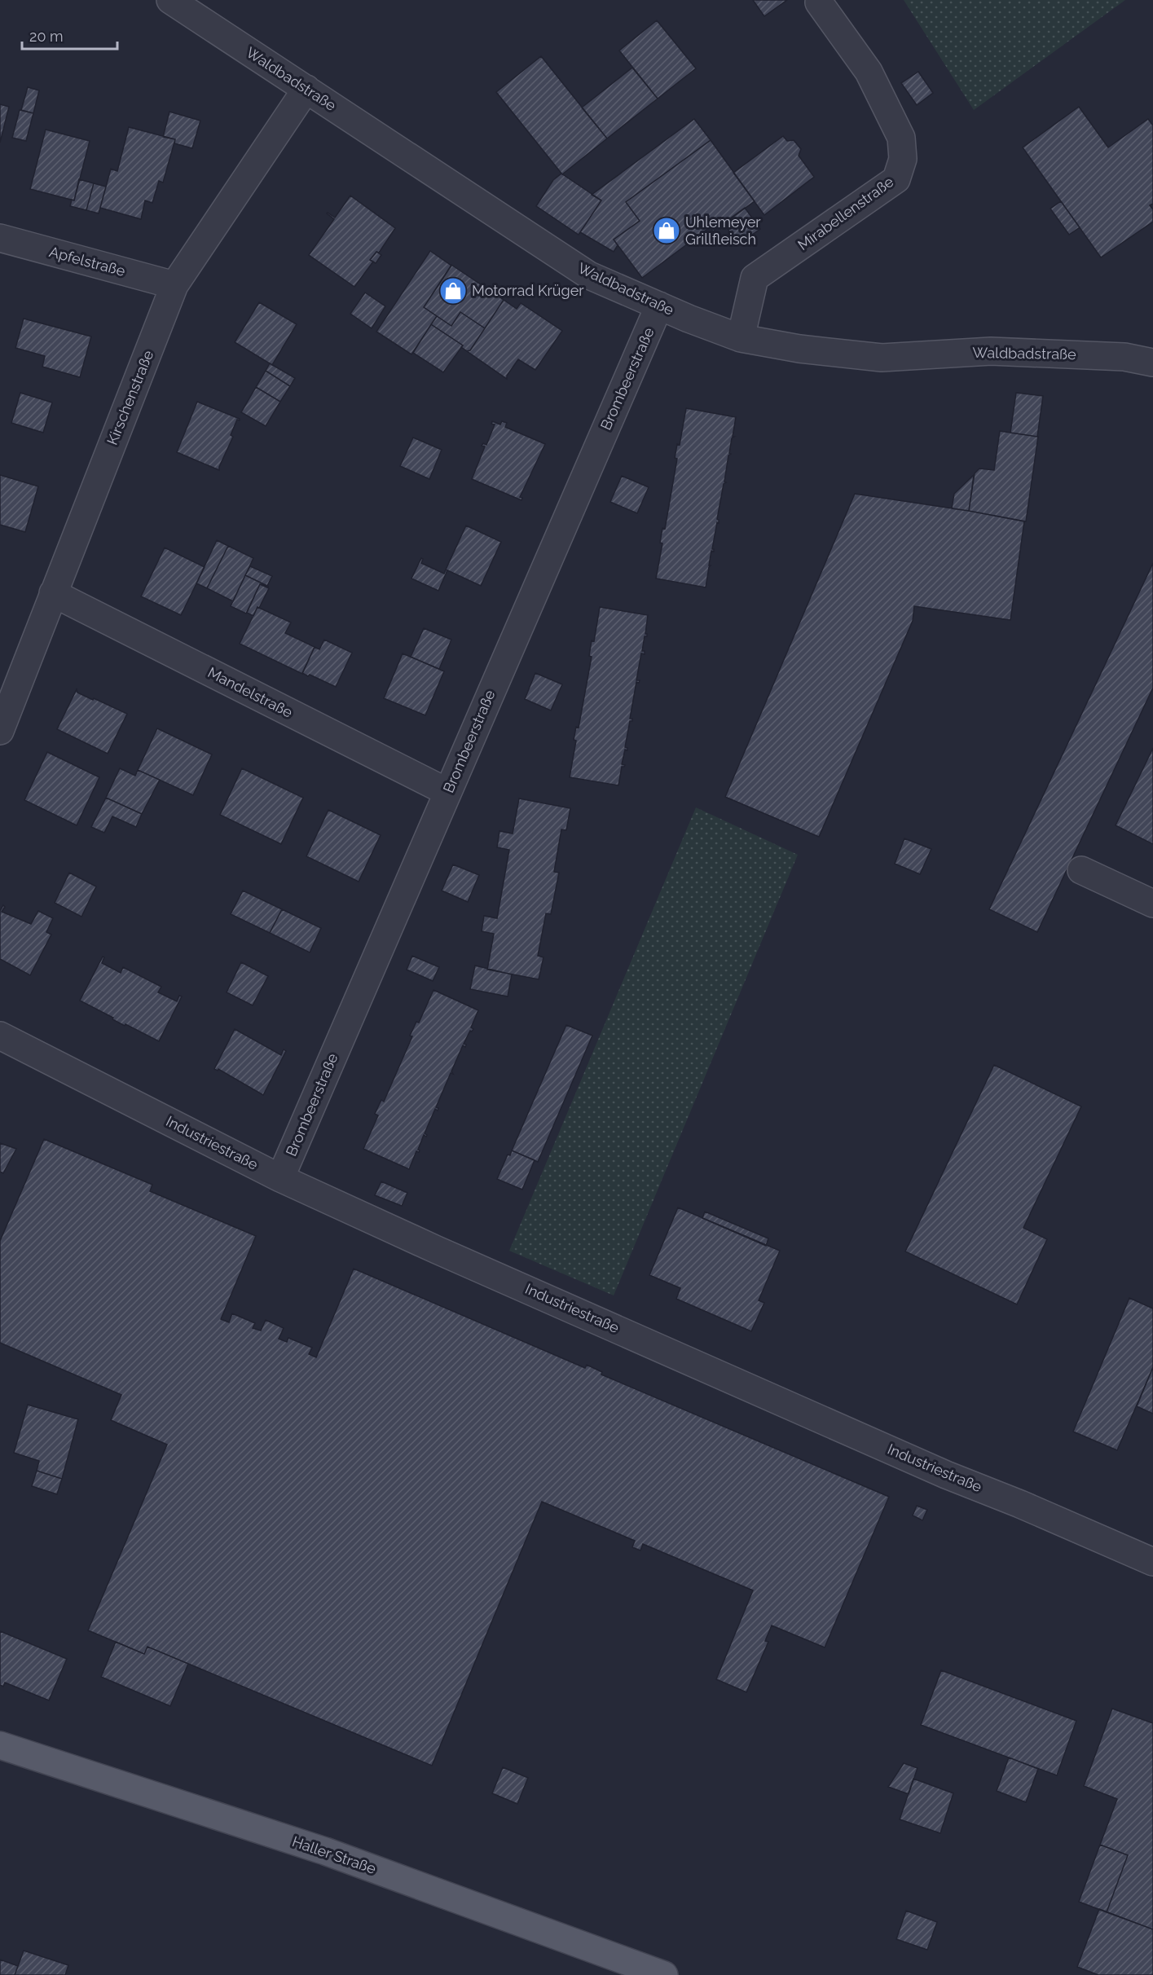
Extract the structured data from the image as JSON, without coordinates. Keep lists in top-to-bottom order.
{
  "streets": {
    "main road": ["Haller Straße"],
    "street": [
      "Waldbadstraße",
      "Mirabellenstraße",
      "Apfelstraße",
      "Brombeerstraße",
      "Kirschenstraße",
      "Mandelstraße",
      "Industriestraße"
    ]
  },
  "crossings": [
    ["Waldbadstraße", "Mirabellenstraße"],
    ["Waldbadstraße", "Brombeerstraße"],
    ["Waldbadstraße", "Kirschenstraße"],
    ["Apfelstraße", "Kirschenstraße"],
    ["Brombeerstraße", "Mandelstraße"],
    ["Brombeerstraße", "Industriestraße"],
    ["Kirschenstraße", "Mandelstraße"]
  ],
  "places": {
    "shop": ["Uhlemeyer Grillfleisch", "Motorrad Krüger"]
  },
  "scale_bar": "20 m"
}
